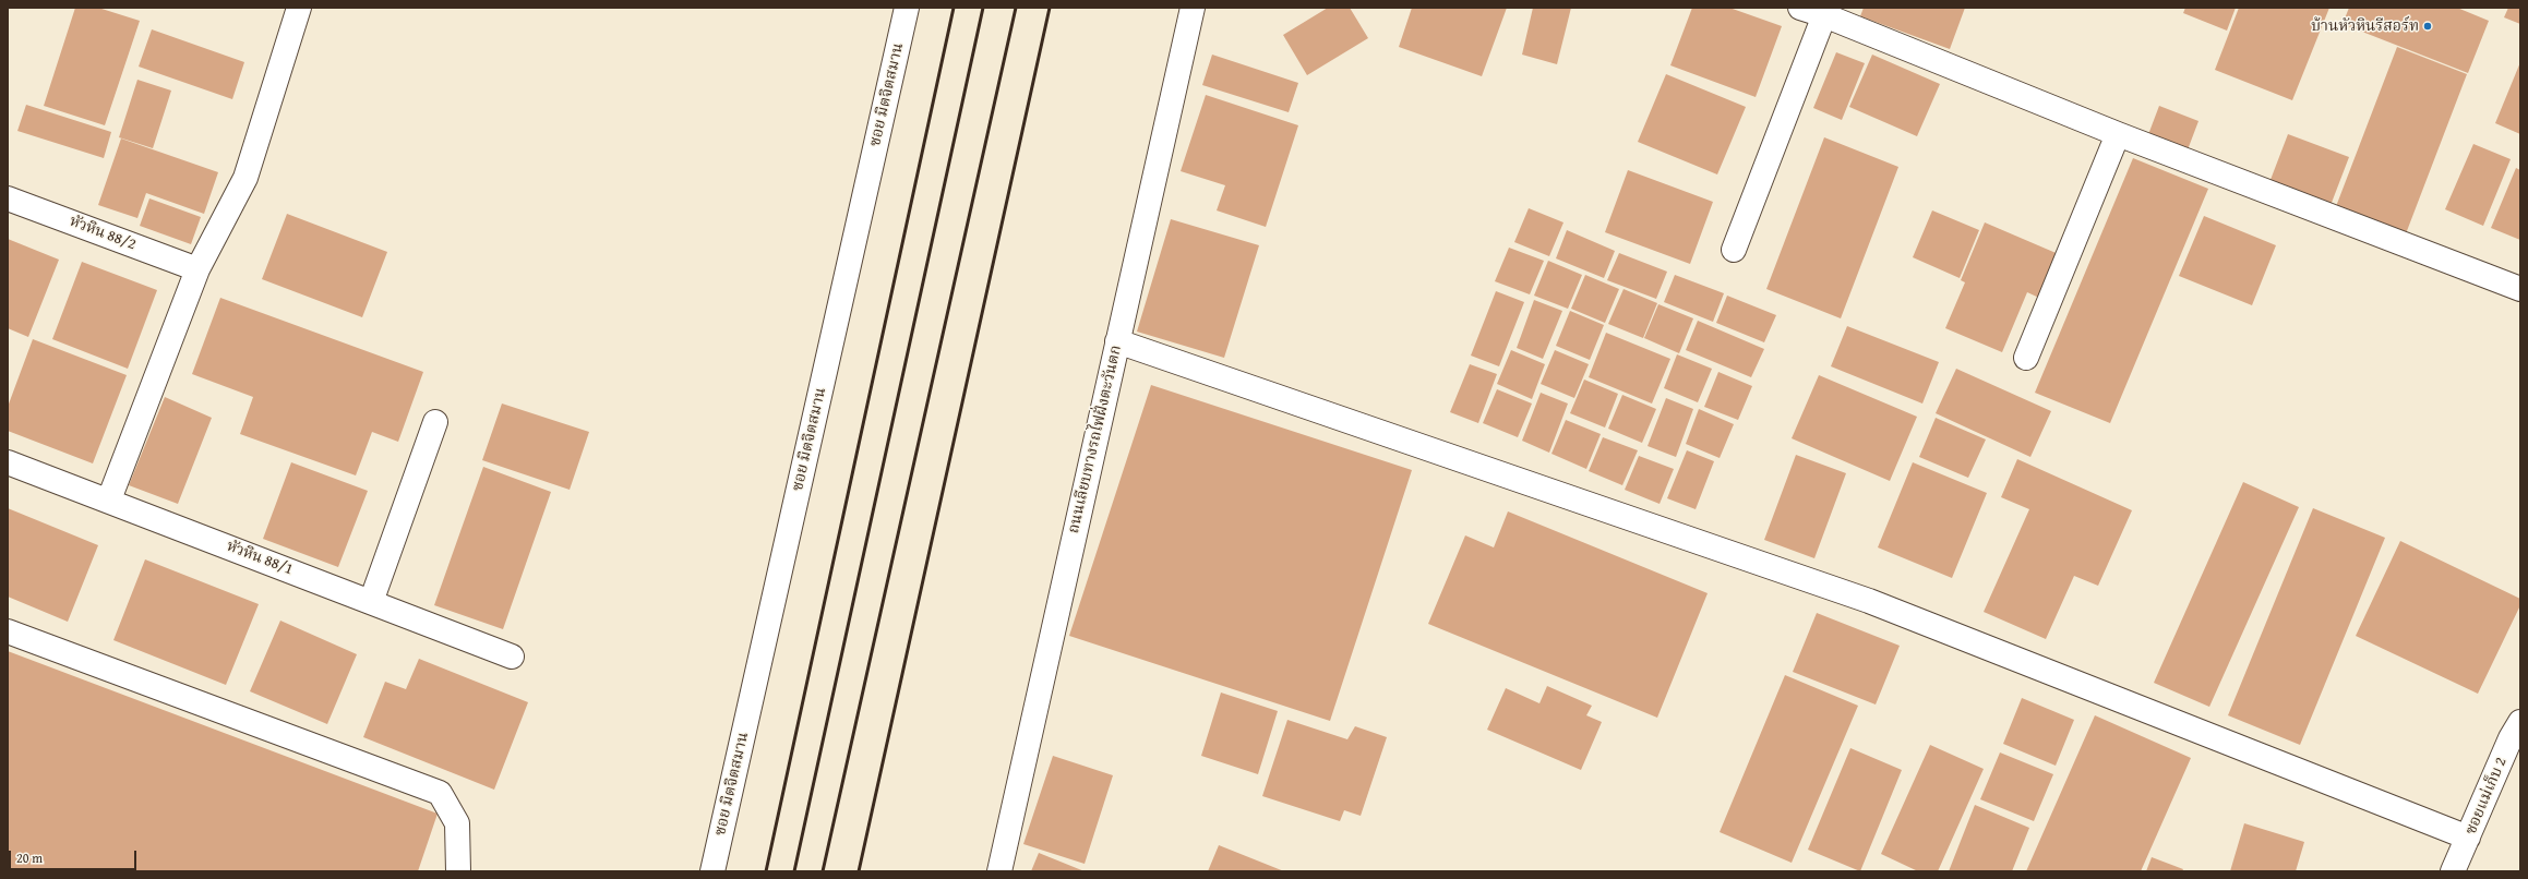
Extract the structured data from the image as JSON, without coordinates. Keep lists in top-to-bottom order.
{
  "streets": {
    "street": [
      "ซอย มิตจิตสมาน",
      "หัวหิน 88/2",
      "ถนนเลียบทางรถไฟฝั่งตะวันตก",
      "หัวหิน 88/1",
      "ซอยแม่เก็บ 2"
    ]
  },
  "places": ["บ้านหัวหินรีสอร์ท"],
  "scale_bar": "20 m"
}
